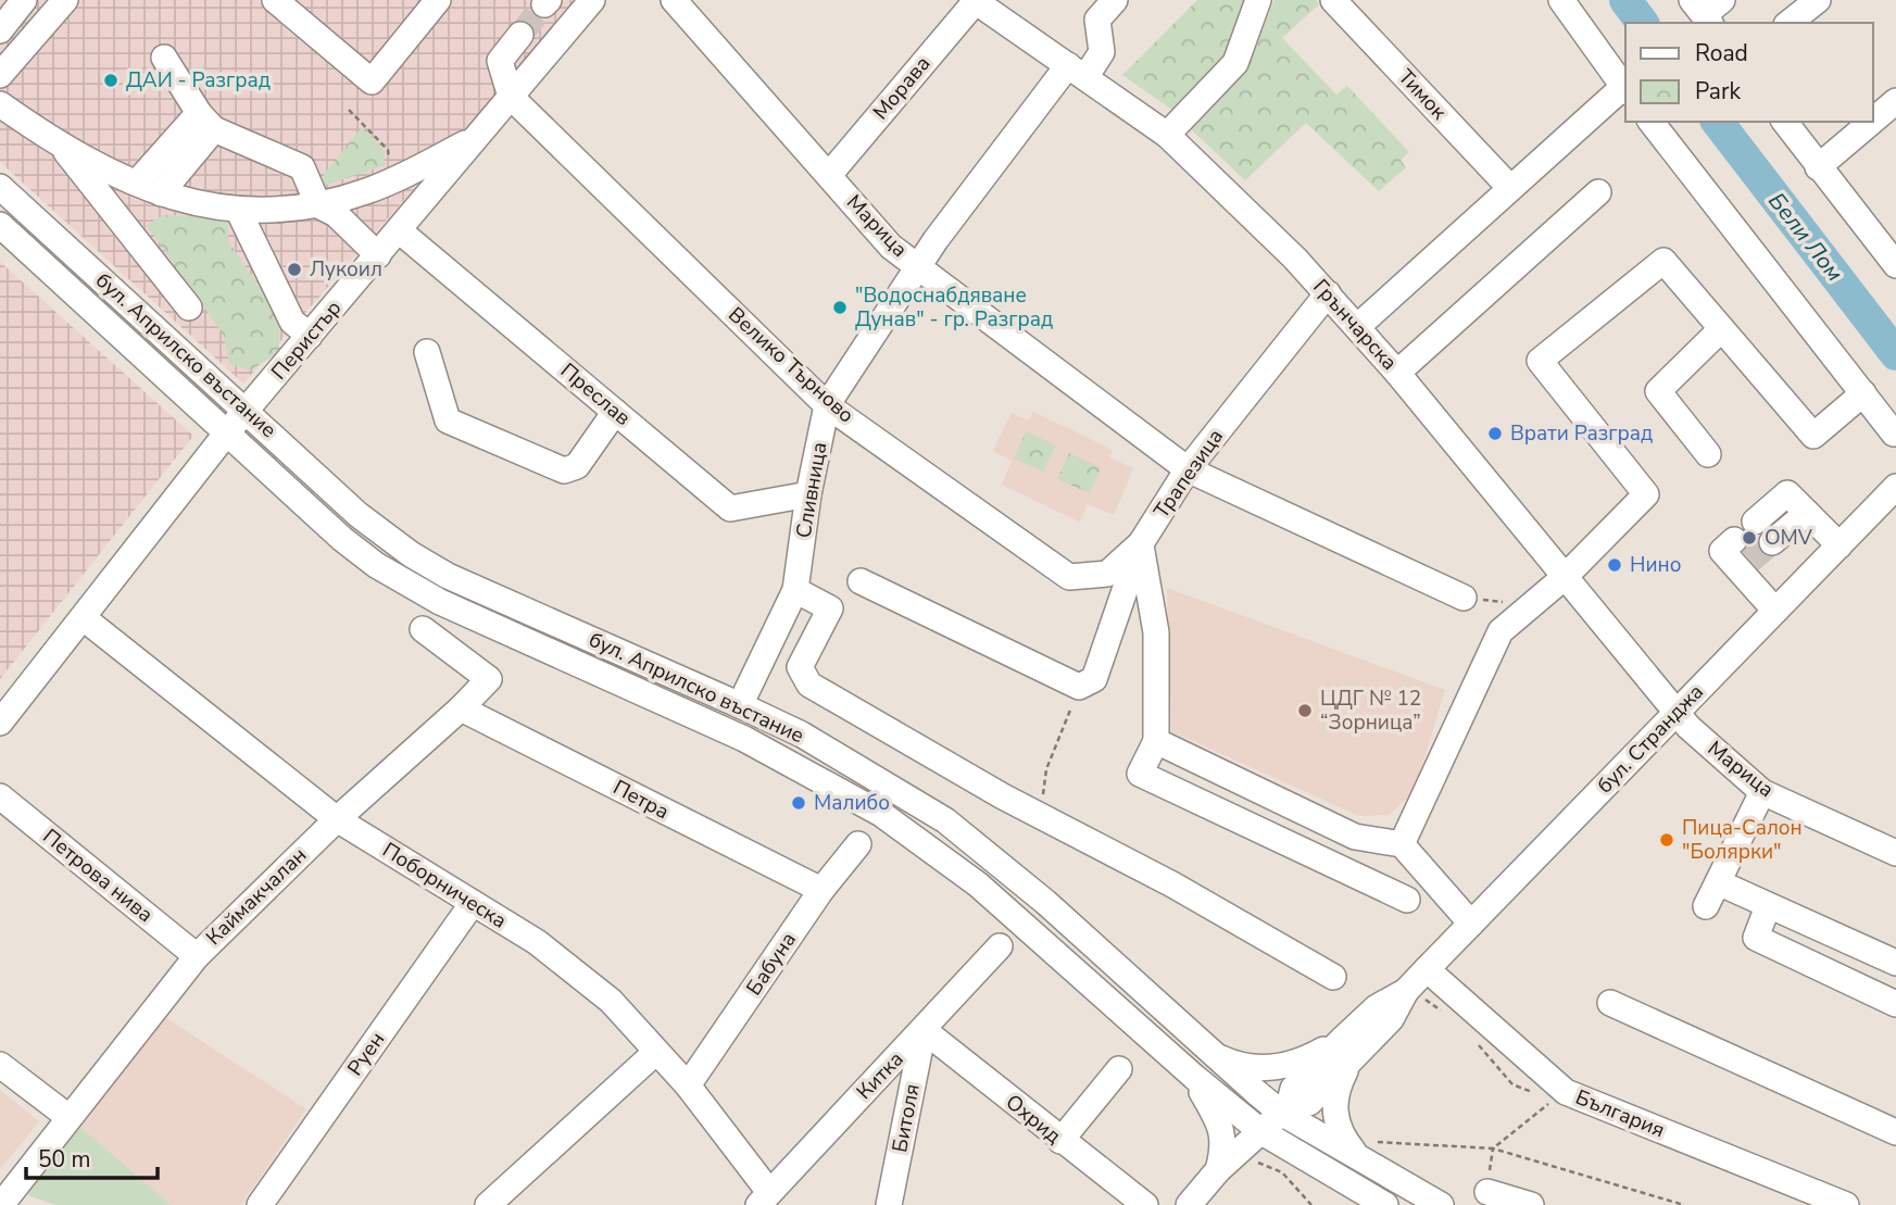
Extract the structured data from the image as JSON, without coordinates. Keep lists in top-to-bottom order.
{
  "streets": {
    "street": [
      "Морава",
      "Тимок",
      "Марица",
      "Грънчарска",
      "Перистър",
      "бул. Априлско въстание",
      "Велико Търново",
      "Преслав",
      "Трапезица",
      "Сливница",
      "бул. Странджа",
      "Петра",
      "Петрова нива",
      "Поборническа",
      "Каймакчалан",
      "Бабуна",
      "Руен",
      "Китка",
      "България",
      "Битоля",
      "Охрид"
    ]
  },
  "crossings": [
    ["Морава", "Марица"],
    ["Морава", "Грънчарска"],
    ["Марица", "Грънчарска"],
    ["Марица", "Трапезица"],
    ["Марица", "Сливница"],
    ["Марица", "бул. Странджа"],
    ["Грънчарска", "Трапезица"],
    ["Грънчарска", "Сливница"],
    ["Грънчарска", "бул. Странджа"],
    ["Перистър", "бул. Априлско въстание"],
    ["Перистър", "Велико Търново"],
    ["Перистър", "Преслав"],
    ["Перистър", "Поборническа"],
    ["бул. Априлско въстание", "Сливница"],
    ["бул. Априлско въстание", "бул. Странджа"],
    ["Велико Търново", "Трапезица"],
    ["Велико Търново", "Сливница"],
    ["Преслав", "Сливница"],
    ["бул. Странджа", "България"],
    ["Петра", "Каймакчалан"],
    ["Петра", "Бабуна"],
    ["Петрова нива", "Каймакчалан"],
    ["Поборническа", "Каймакчалан"],
    ["Поборническа", "Бабуна"],
    ["Поборническа", "Руен"],
    ["Поборническа", "Китка"],
    ["Китка", "Битоля"],
    ["Китка", "Охрид"],
    ["Битоля", "Охрид"]
  ],
  "water": ["Бели Лом"],
  "places": [
    "ДАИ - Разград",
    "Лукоил",
    "\"Водоснабдяване Дунав\" - гр. Разград",
    "Врати Разград",
    "OMV",
    "Нино",
    "ЦДГ № 12 “Зорница”",
    "Малибо",
    "Пица-Салон \"Болярки\""
  ],
  "legend": ["Road", "Park"],
  "scale_bar": "50 m"
}
